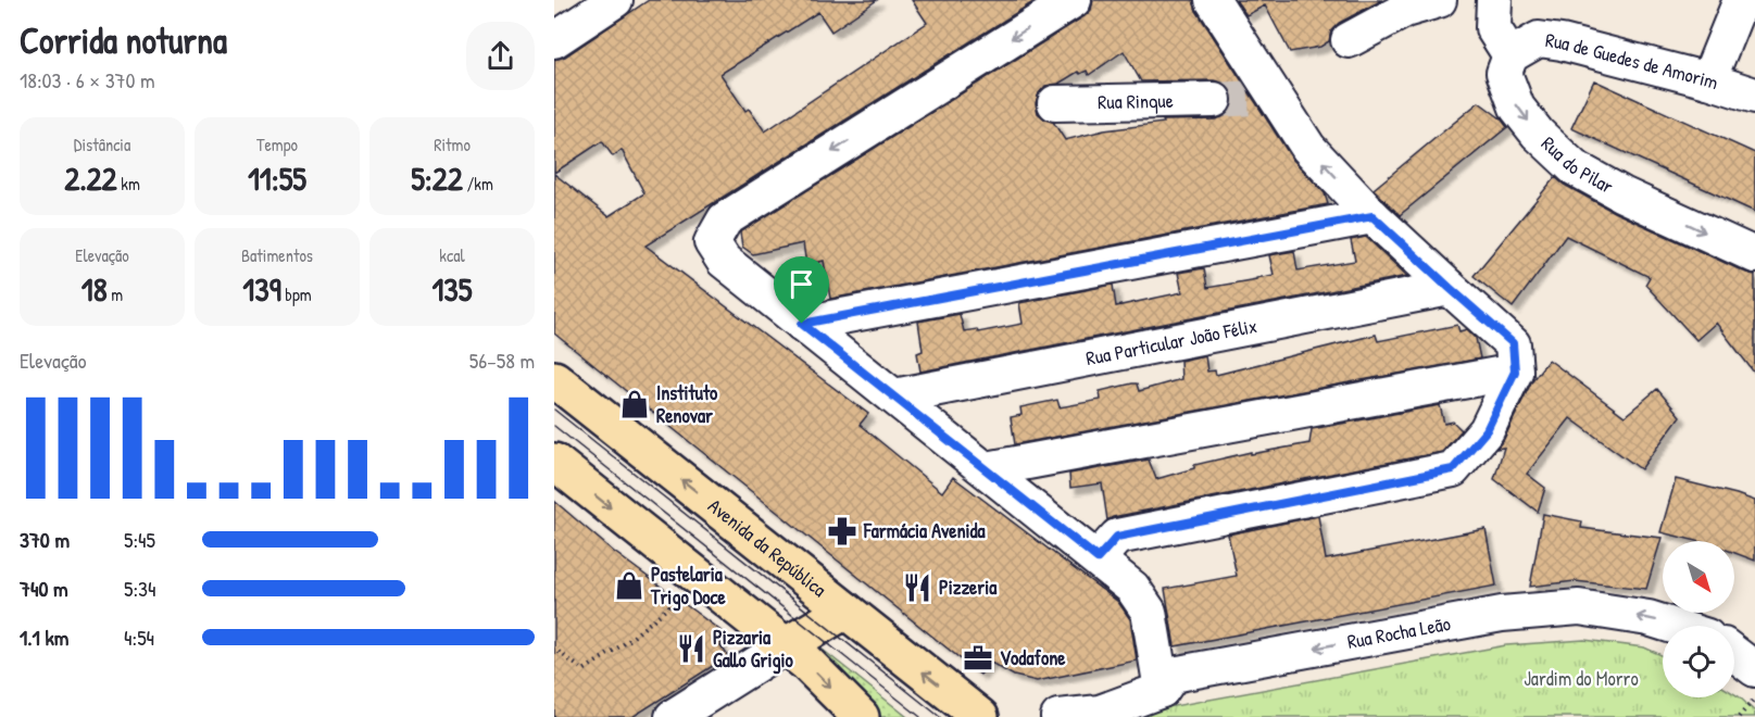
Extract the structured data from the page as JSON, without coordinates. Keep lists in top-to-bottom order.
{
  "streets": {
    "main road": ["Avenida da República"],
    "street": [
      "Rua de Guedes de Amorim",
      "Rua Rinque",
      "Rua do Pilar",
      "Rua Particular João Félix",
      "Rua Rocha Leão"
    ]
  },
  "crossings": [
    ["Rua de Guedes de Amorim", "Rua do Pilar"]
  ],
  "parks": ["Jardim do Morro"],
  "places": {
    "shop": ["Instituto Renovar", "Pastelaria Trigo Doce"],
    "pharmacy": ["Farmácia Avenida"],
    "restaurant": ["Pizzeria", "Pizzaria Gallo Grigio"],
    "office": ["Vodafone"]
  },
  "north": "bottom right",
  "page": {
    "heading": ["Corrida noturna", "18:03 · 6 × 370 m"],
    "stats": [
      ["Distância", "2.22 km"],
      ["Tempo", "11:55"],
      ["Ritmo", "5:22 /km"],
      ["Elevação", "18 m"],
      ["Batimentos", "139 bpm"],
      ["kcal", "135"]
    ],
    "chart": ["Elevação", "56–58 m"],
    "list": [
      {
        "name": "370 m",
        "note": "5:45"
      },
      {
        "name": "740 m",
        "note": "5:34"
      },
      {
        "name": "1.1 km",
        "note": "4:54"
      }
    ]
  }
}
